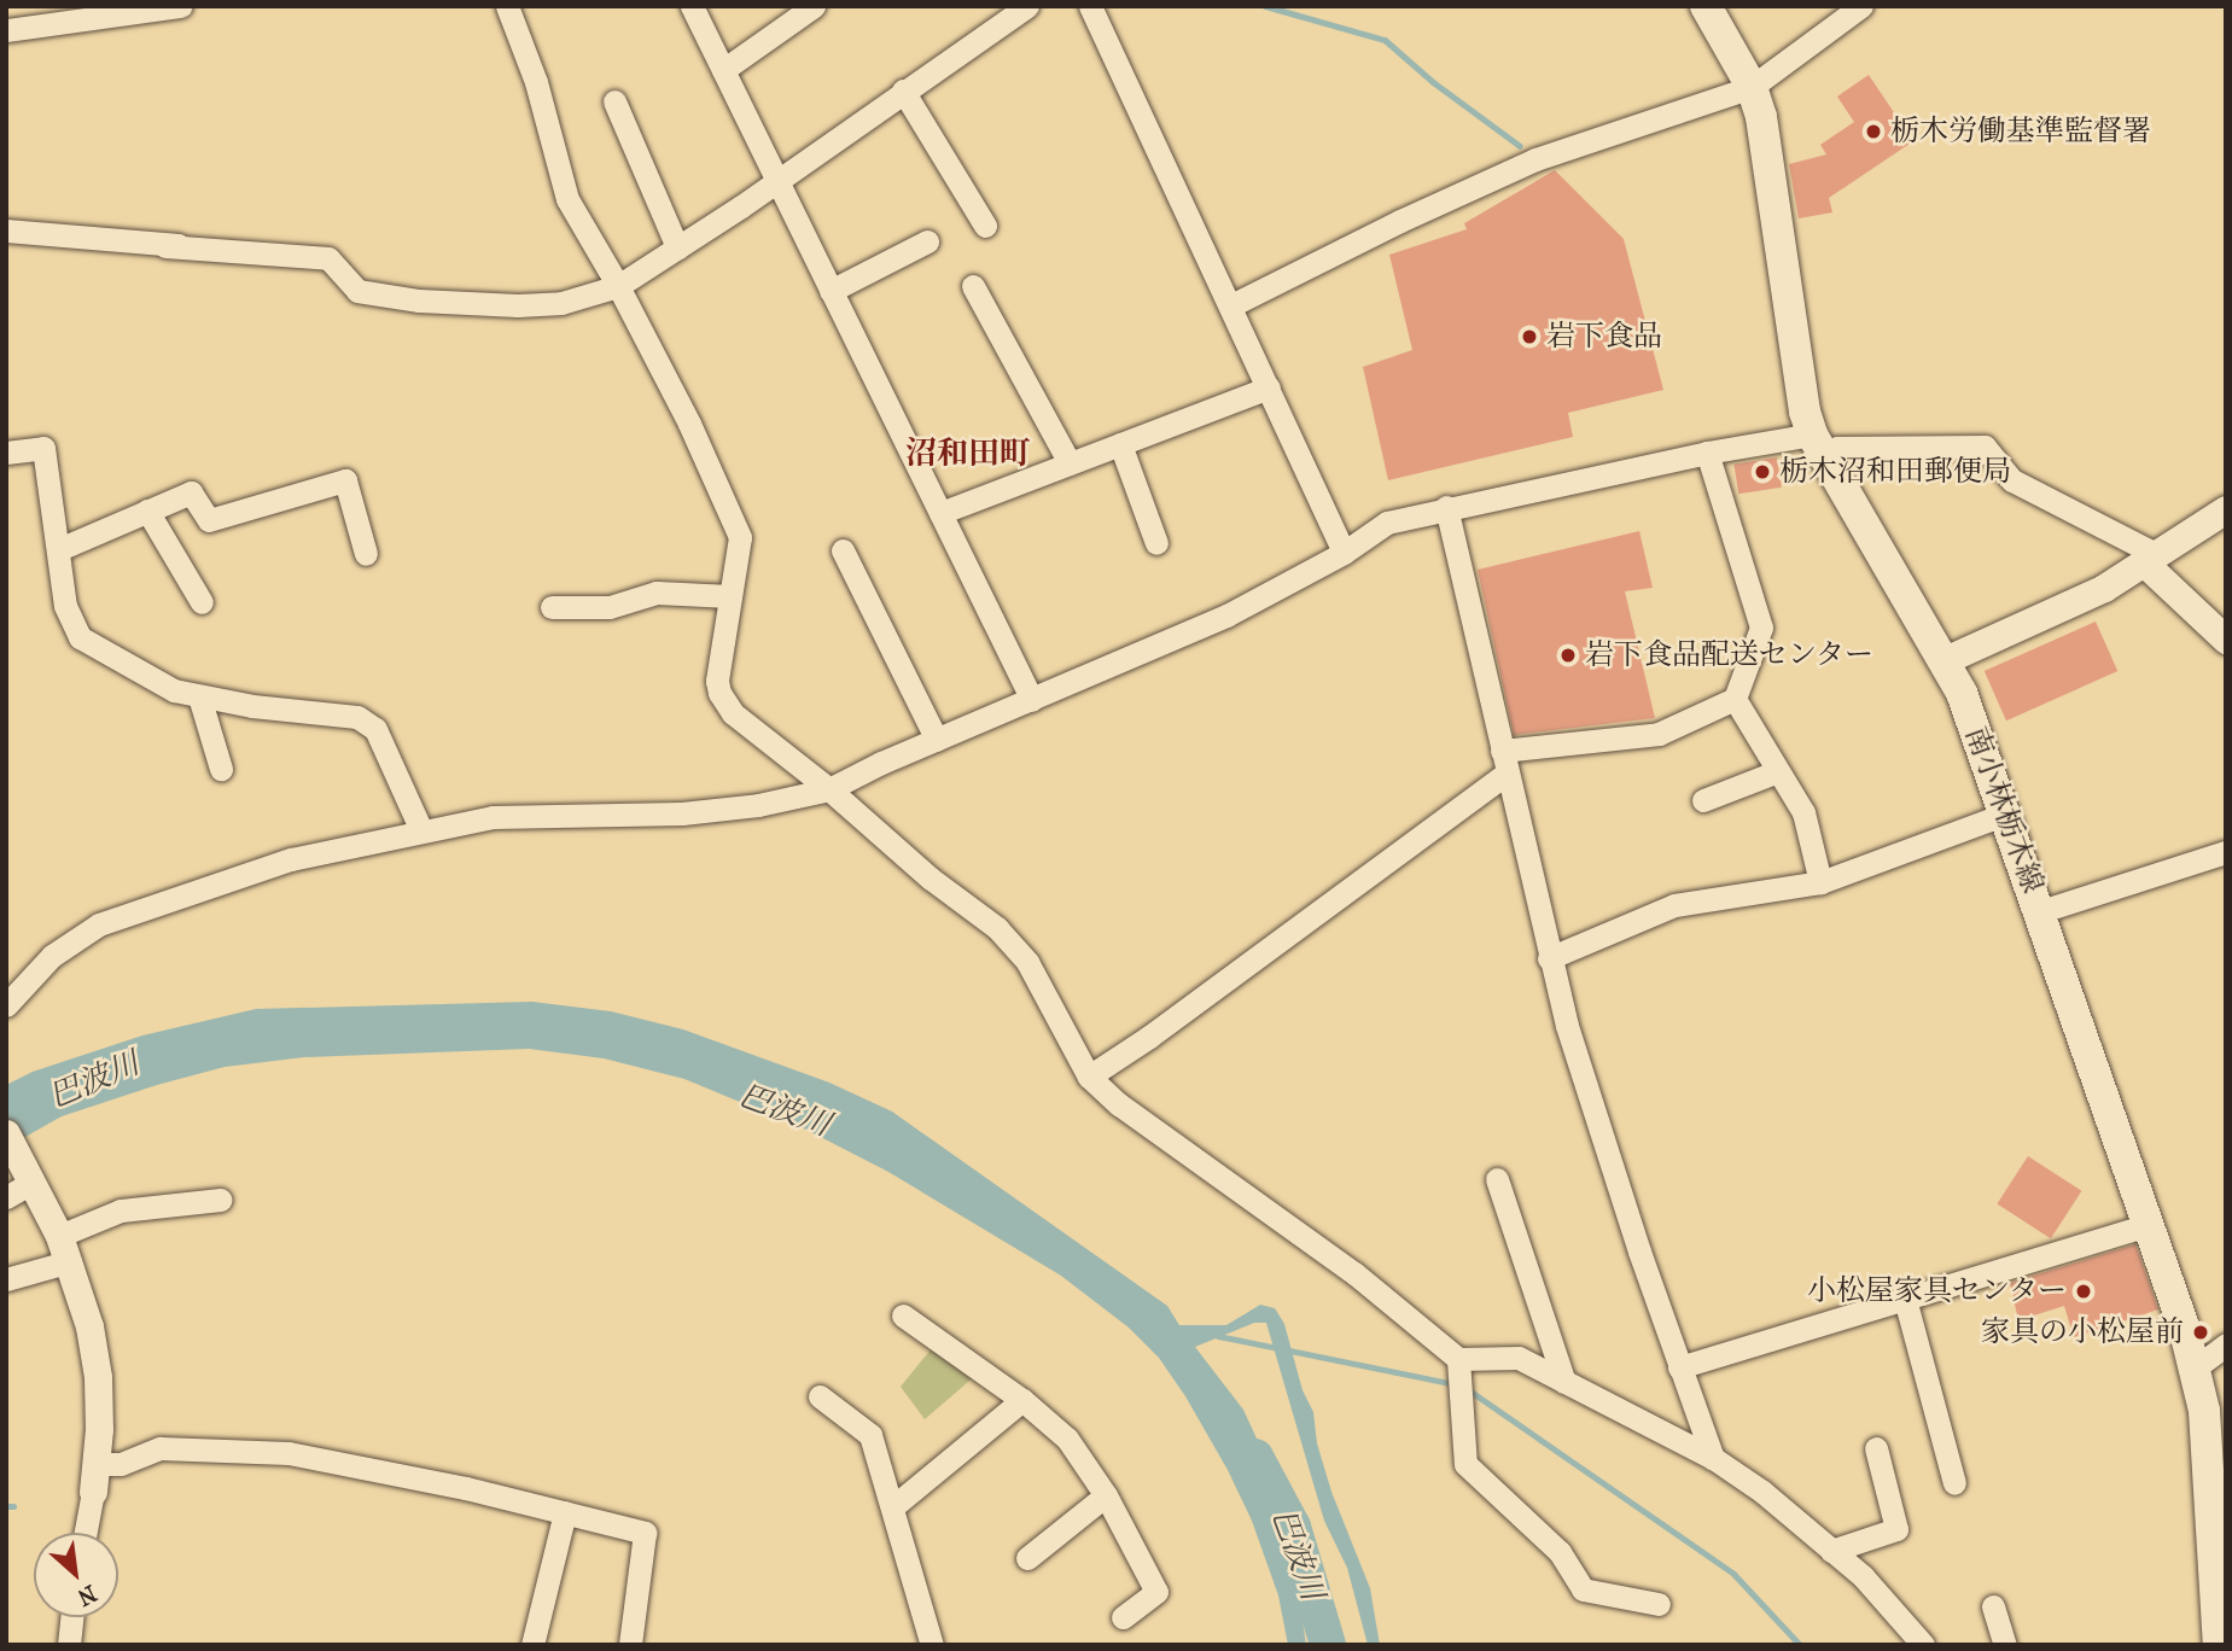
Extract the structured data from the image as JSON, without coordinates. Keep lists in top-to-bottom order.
{
  "streets": {
    "main road": ["南小林栃木線"]
  },
  "districts": ["沼和田町"],
  "water": ["巴波川"],
  "places": [
    "栃木労働基準監督署",
    "岩下食品",
    "栃木沼和田郵便局",
    "岩下食品配送センター",
    "小松屋家具センター",
    "家具の小松屋前"
  ],
  "north": "bottom right"
}
